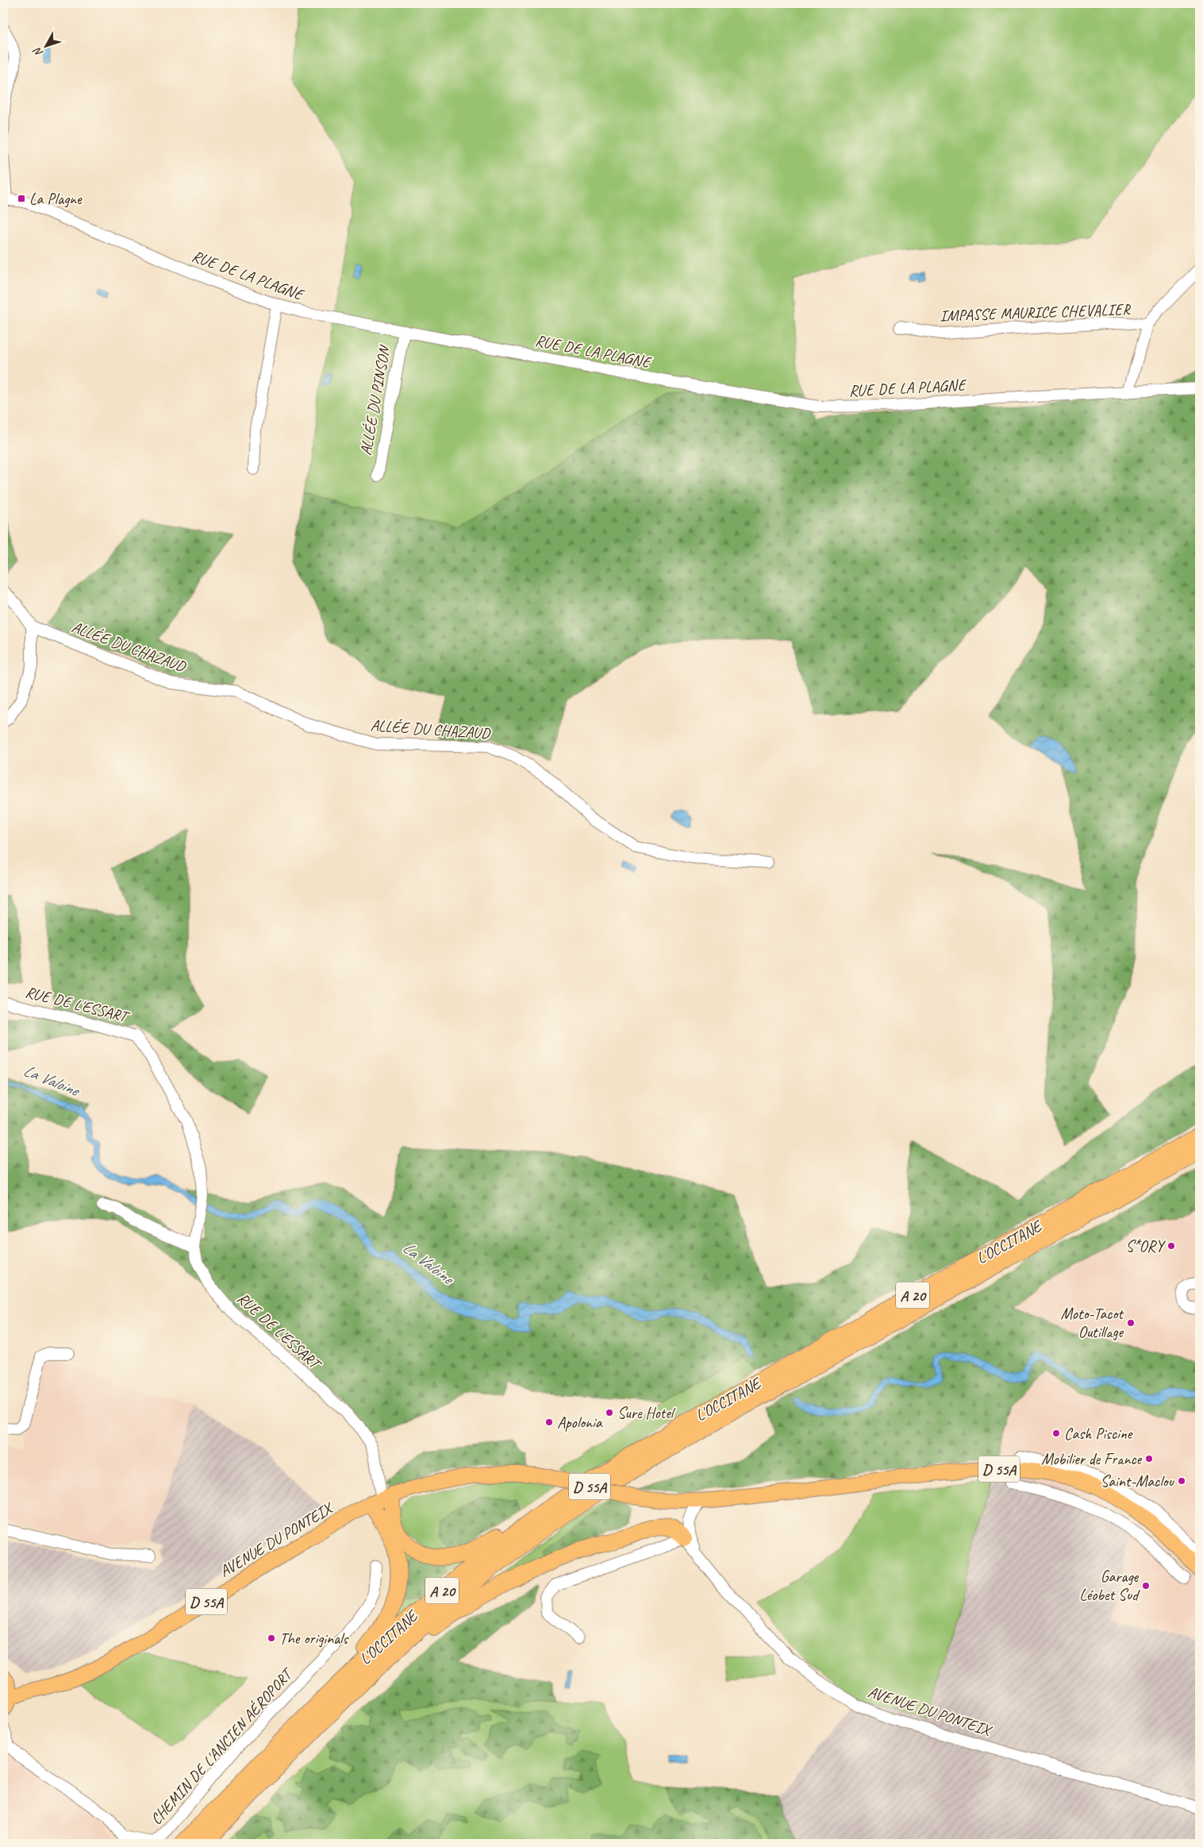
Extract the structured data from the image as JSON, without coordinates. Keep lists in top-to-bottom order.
{
  "streets": {
    "highway": ["L'OCCITANE", "A 20"],
    "main road": ["D 55A", "AVENUE DU PONTEIX"],
    "street": [
      "RUE DE LA PLAGNE",
      "IMPASSE MAURICE CHEVALIER",
      "ALLÉE DU PINSON",
      "ALLÉE DU CHAZAUD",
      "RUE DE L'ESSART",
      "CHEMIN DE L'ANCIEN AÉROPORT"
    ]
  },
  "crossings": [
    ["RUE DE LA PLAGNE", "ALLÉE DU PINSON"],
    ["RUE DE L'ESSART", "AVENUE DU PONTEIX"],
    ["D 55A", "AVENUE DU PONTEIX"]
  ],
  "water": ["La Valoine"],
  "places": {
    "transit": ["La Plagne"],
    "other": [
      "S*ORY",
      "Moto-Tacot Outillage",
      "Sure Hotel",
      "Apolonia",
      "Cash Piscine",
      "Mobilier de France",
      "Saint-Maclou",
      "Garage Léobet Sud",
      "The originals"
    ]
  },
  "north": "bottom left"
}
